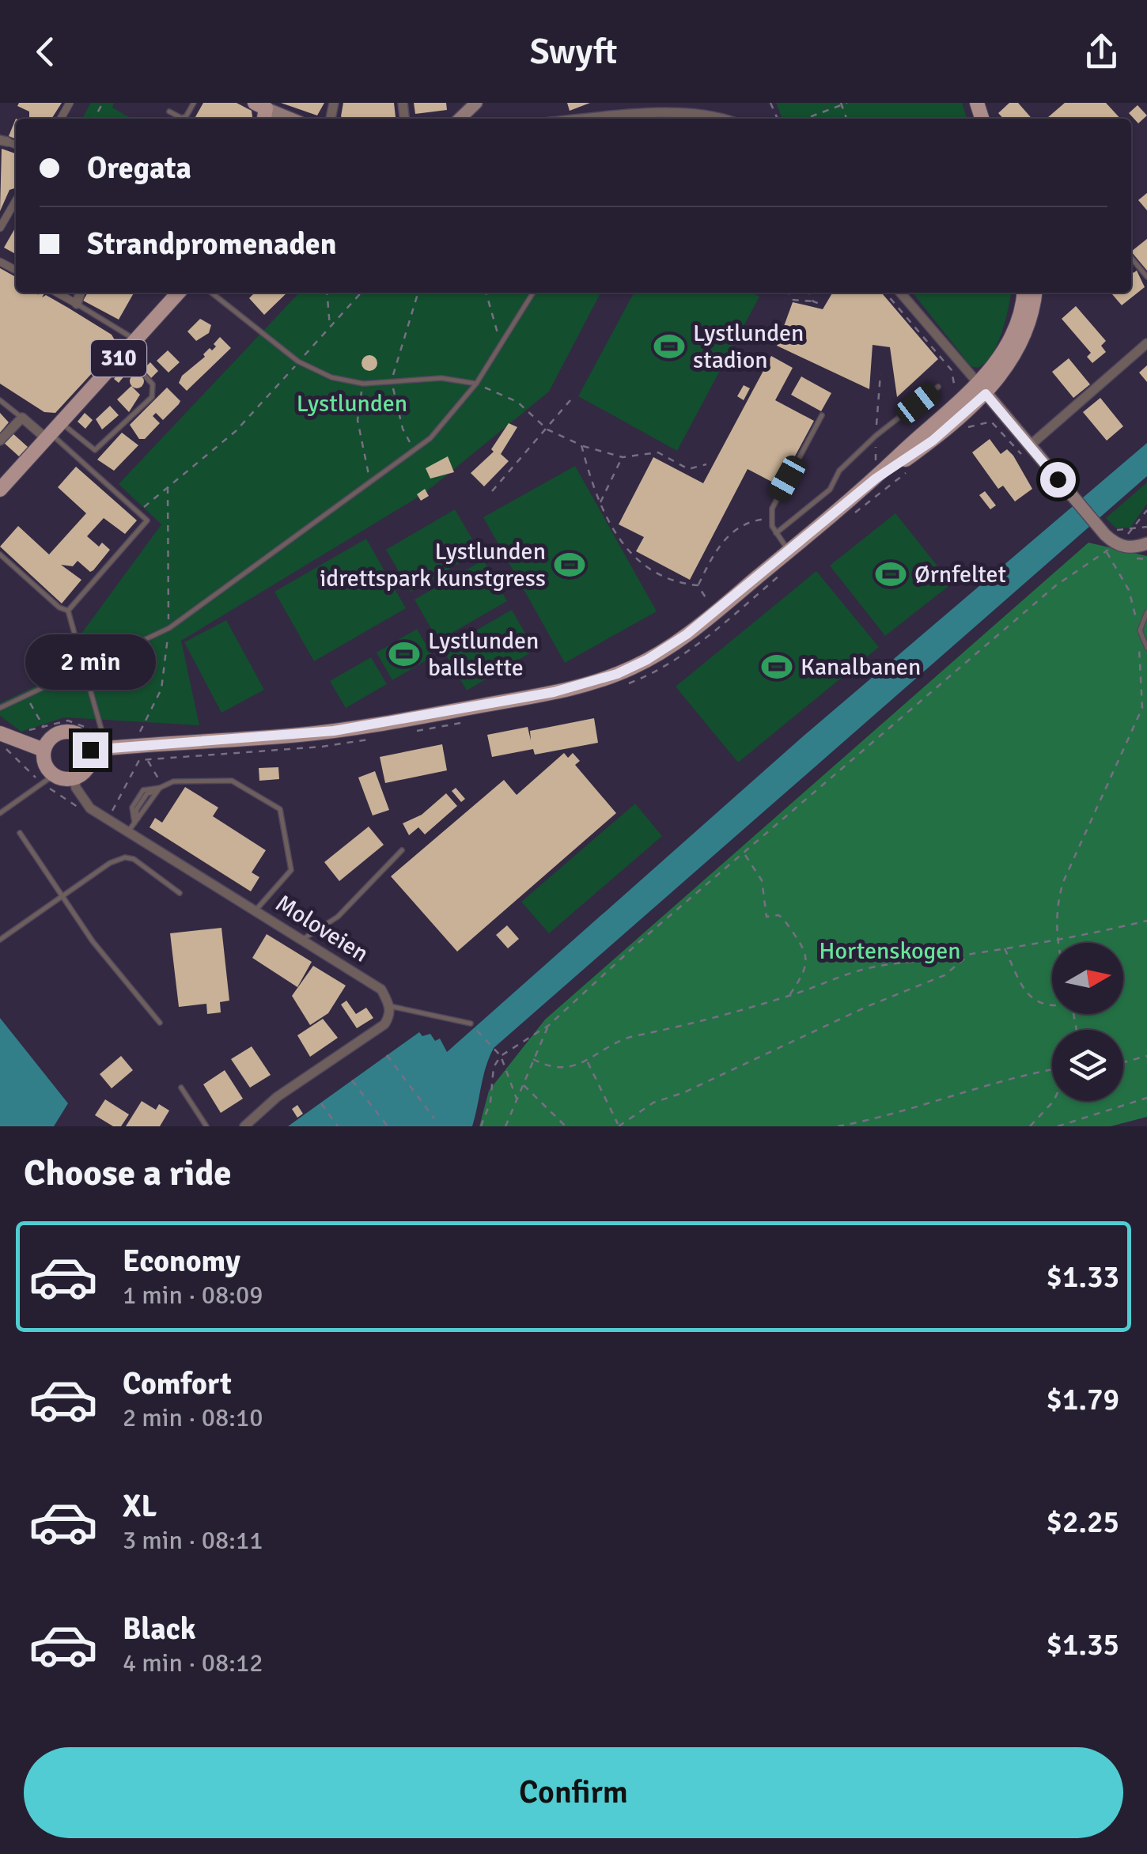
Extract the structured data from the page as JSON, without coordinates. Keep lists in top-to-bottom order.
{
  "streets": {
    "main road": ["310"],
    "street": ["Moloveien"]
  },
  "parks": ["Lystlunden", "Hortenskogen"],
  "places": {
    "sports": [
      "Lystlunden stadion",
      "Lystlunden idrettspark kunstgress",
      "Ørnfeltet",
      "Lystlunden ballslette",
      "Kanalbanen"
    ]
  },
  "north": "right",
  "page": {
    "header": "Swyft",
    "banner": ["Oregata", "Strandpromenaden"],
    "bubble": "2 min",
    "heading": "Choose a ride",
    "list": [
      {
        "name": "Economy",
        "note": "1 min · 08:09",
        "value": "$1.33"
      },
      {
        "name": "Comfort",
        "note": "2 min · 08:10",
        "value": "$1.79"
      },
      {
        "name": "XL",
        "note": "3 min · 08:11",
        "value": "$2.25"
      },
      {
        "name": "Black",
        "note": "4 min · 08:12",
        "value": "$1.35"
      }
    ],
    "buttons": "Confirm"
  }
}
